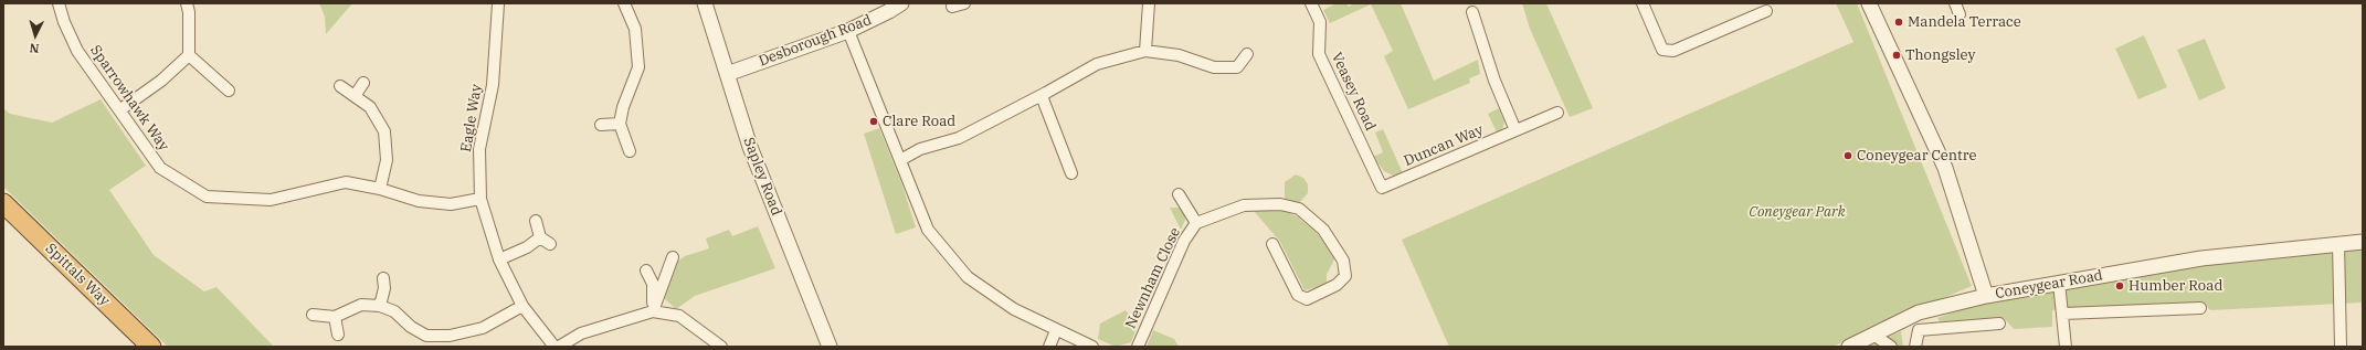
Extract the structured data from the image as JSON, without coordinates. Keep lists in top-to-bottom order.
{
  "streets": {
    "highway": ["Spittals Way"],
    "street": [
      "Desborough Road",
      "Veasey Road",
      "Sparrowhawk Way",
      "Eagle Way",
      "Duncan Way",
      "Sapley Road",
      "Newnham Close",
      "Coneygear Road"
    ]
  },
  "crossings": [
    ["Desborough Road", "Sapley Road"],
    ["Veasey Road", "Duncan Way"],
    ["Sparrowhawk Way", "Eagle Way"]
  ],
  "parks": ["Coneygear Park"],
  "places": [
    "Mandela Terrace",
    "Thongsley",
    "Clare Road",
    "Coneygear Centre",
    "Humber Road"
  ],
  "north": "bottom"
}
